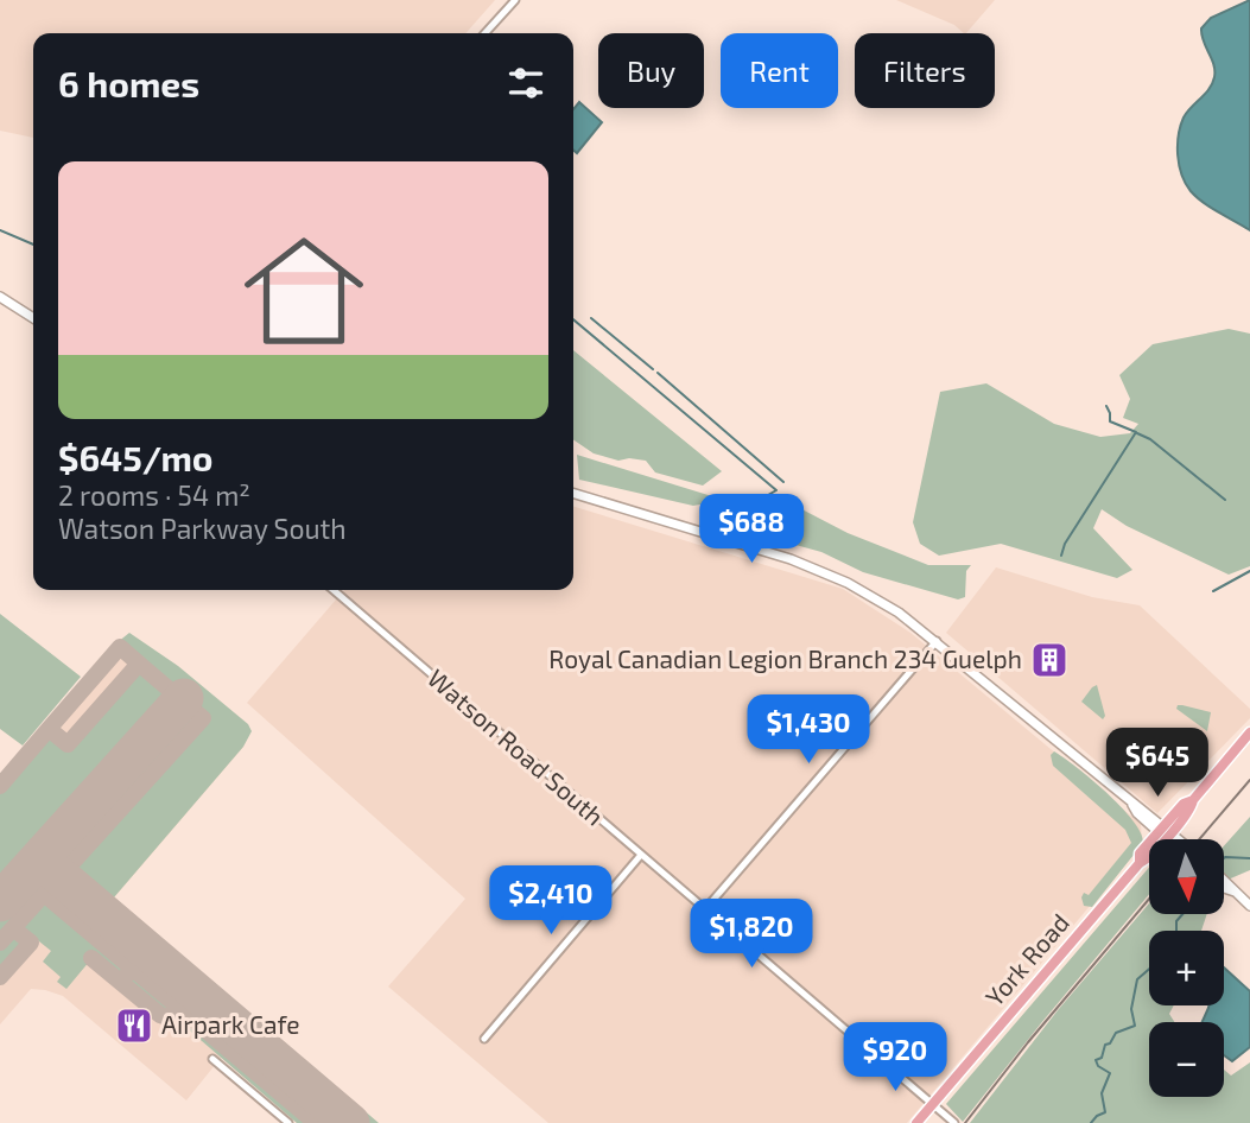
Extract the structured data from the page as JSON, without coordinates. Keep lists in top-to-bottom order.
{
  "streets": {
    "main road": ["York Road"],
    "street": ["Watson Road South"]
  },
  "crossings": [
    ["Watson Road South", "York Road"]
  ],
  "places": {
    "building": ["Royal Canadian Legion Branch 234 Guelph"],
    "restaurant": ["Airpark Cafe"]
  },
  "north": "bottom",
  "page": {
    "chip": ["Buy", "Rent", "Filters"],
    "heading": "6 homes",
    "list": [
      {
        "name": "$645/mo",
        "note": "2 rooms · 54 m² · Watson Parkway South"
      }
    ],
    "price": [
      "$688",
      "$1,430",
      "$645",
      "$2,410",
      "$1,820",
      "$920"
    ],
    "map_buttons": ["+", "−"]
  }
}
